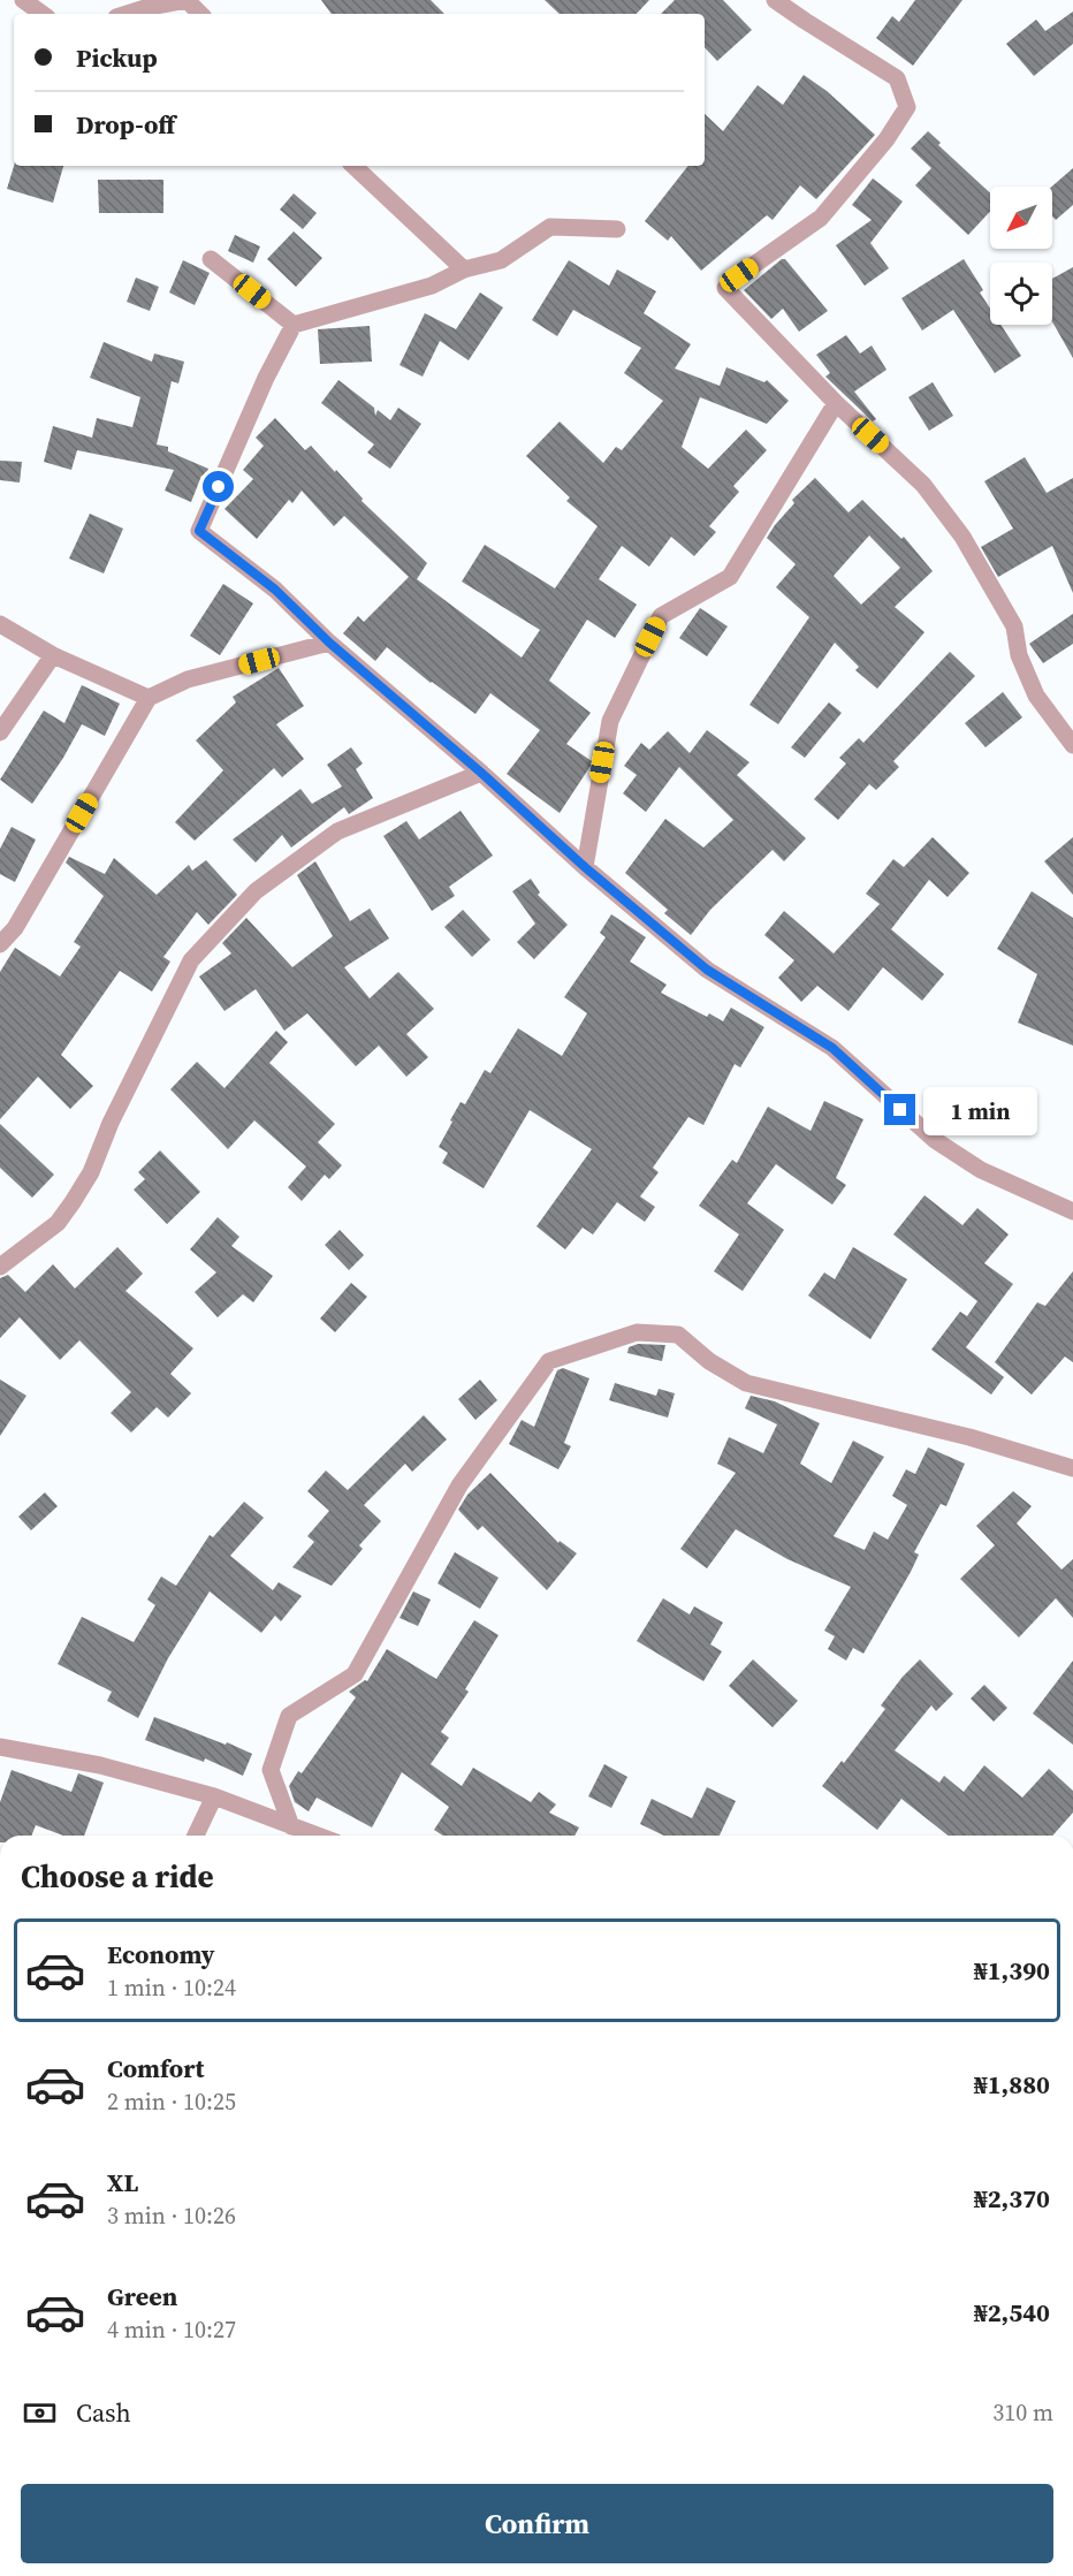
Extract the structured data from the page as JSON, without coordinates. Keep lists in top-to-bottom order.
{
  "north": "bottom left",
  "page": {
    "banner": ["Pickup", "Drop-off"],
    "bubble": "1 min",
    "heading": "Choose a ride",
    "list": [
      {
        "name": "Economy",
        "note": "1 min · 10:24",
        "value": "₦1,390"
      },
      {
        "name": "Comfort",
        "note": "2 min · 10:25",
        "value": "₦1,880"
      },
      {
        "name": "XL",
        "note": "3 min · 10:26",
        "value": "₦2,370"
      },
      {
        "name": "Green",
        "note": "4 min · 10:27",
        "value": "₦2,540"
      }
    ],
    "pay": ["Cash", "310 m"],
    "buttons": "Confirm"
  }
}
